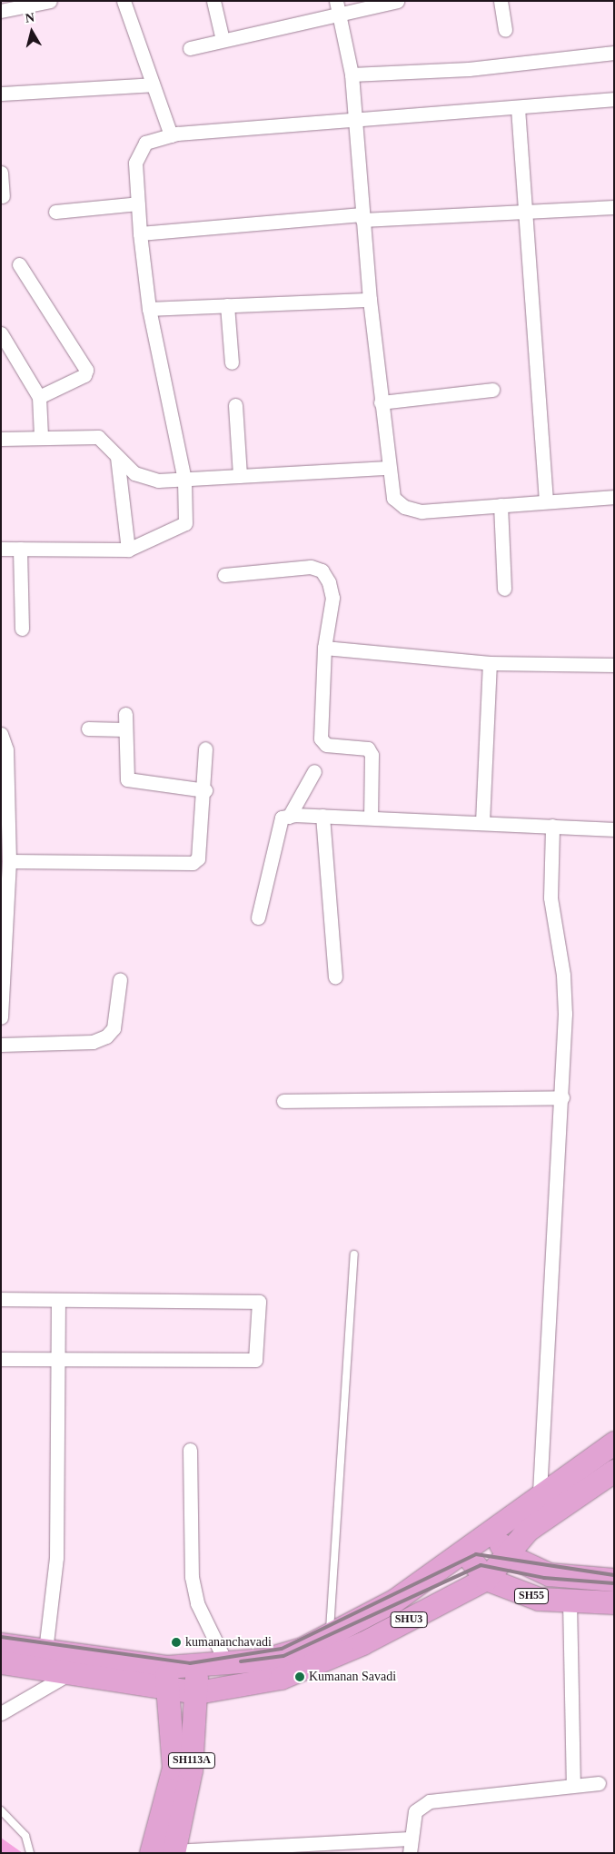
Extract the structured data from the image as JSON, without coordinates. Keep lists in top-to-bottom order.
{
  "streets": {
    "main road": ["SH55", "SHU3", "SH113A"]
  },
  "crossings": [
    ["SH55", "SHU3"],
    ["SHU3", "SH113A"]
  ],
  "places": ["kumananchavadi", "Kumanan Savadi"],
  "north": "top"
}
